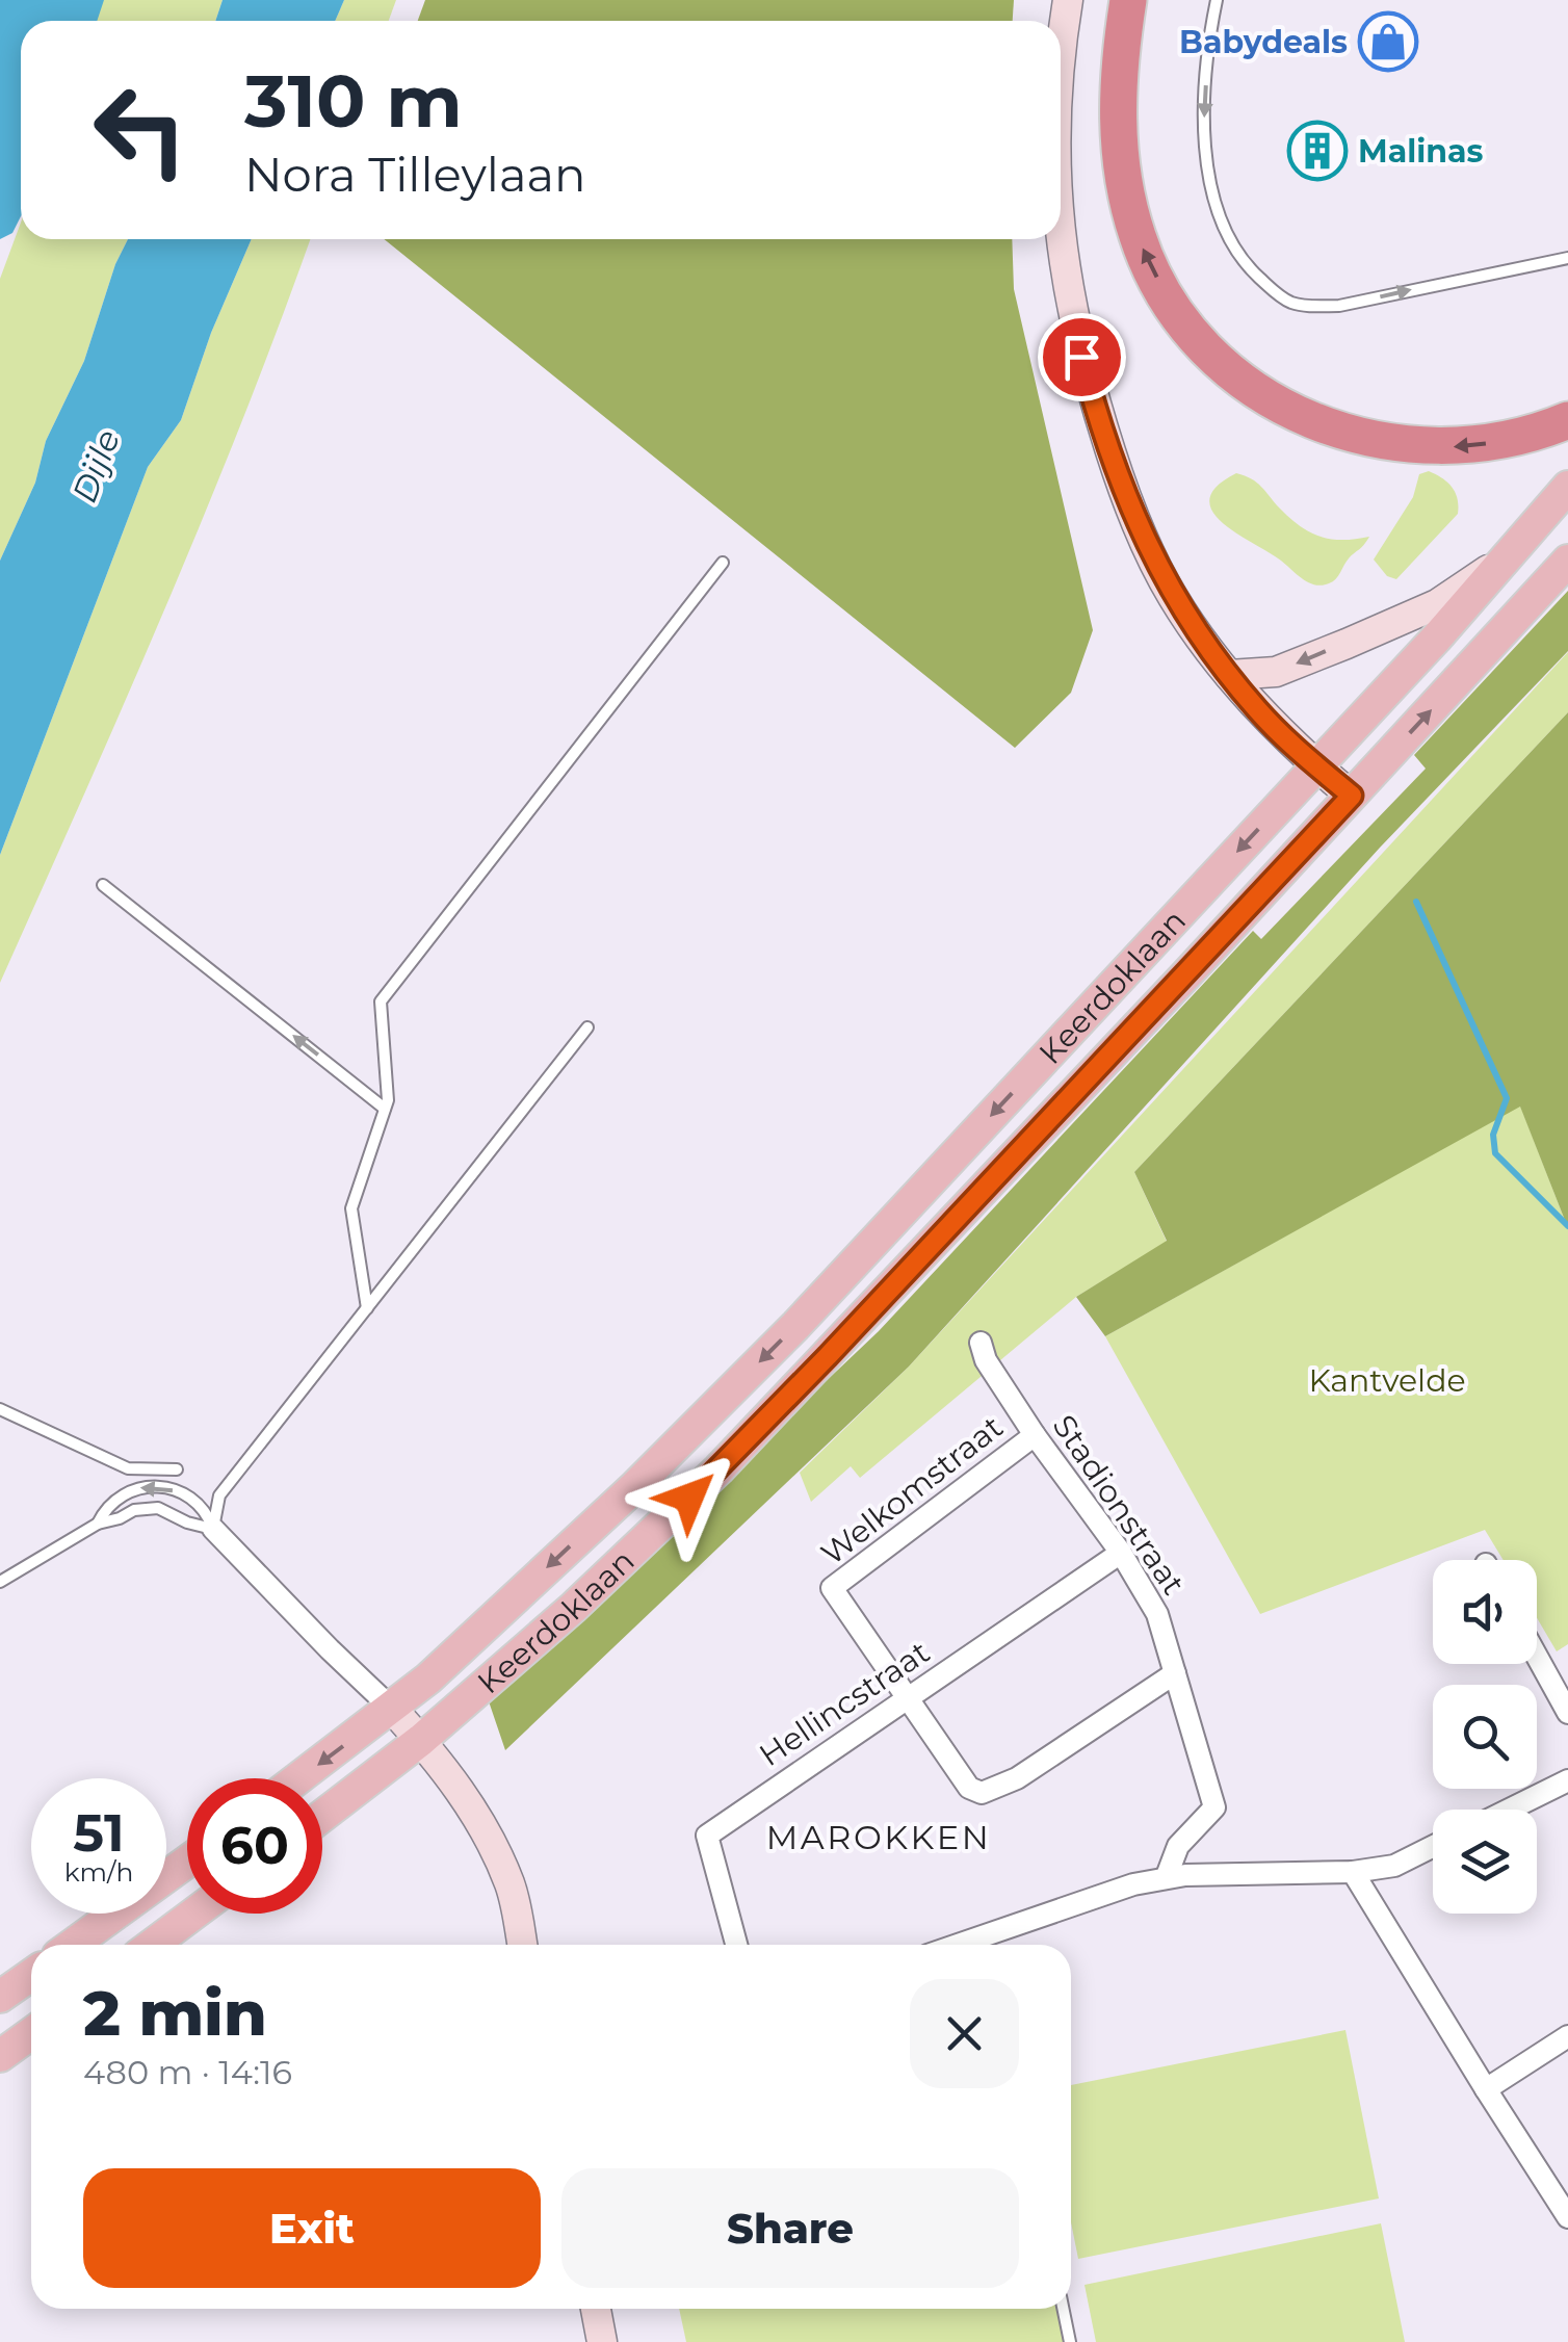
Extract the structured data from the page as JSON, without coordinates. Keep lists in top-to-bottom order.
{
  "streets": {
    "main road": ["Keerdoklaan"],
    "street": ["Welkomstraat", "Stadionstraat", "Hellincstraat"]
  },
  "crossings": [
    ["Welkomstraat", "Stadionstraat"],
    ["Welkomstraat", "Hellincstraat"],
    ["Stadionstraat", "Hellincstraat"]
  ],
  "districts": ["MAROKKEN"],
  "water": ["Dijle"],
  "parks": ["Kantvelde"],
  "places": {
    "shop": ["Babydeals"],
    "building": ["Malinas"]
  },
  "page": {
    "turn": ["310 m", "Nora Tilleylaan"],
    "speed": "51 km/h",
    "limit": "60",
    "heading": ["2 min", "480 m · 14:16"],
    "buttons": ["Exit", "Share"]
  }
}
